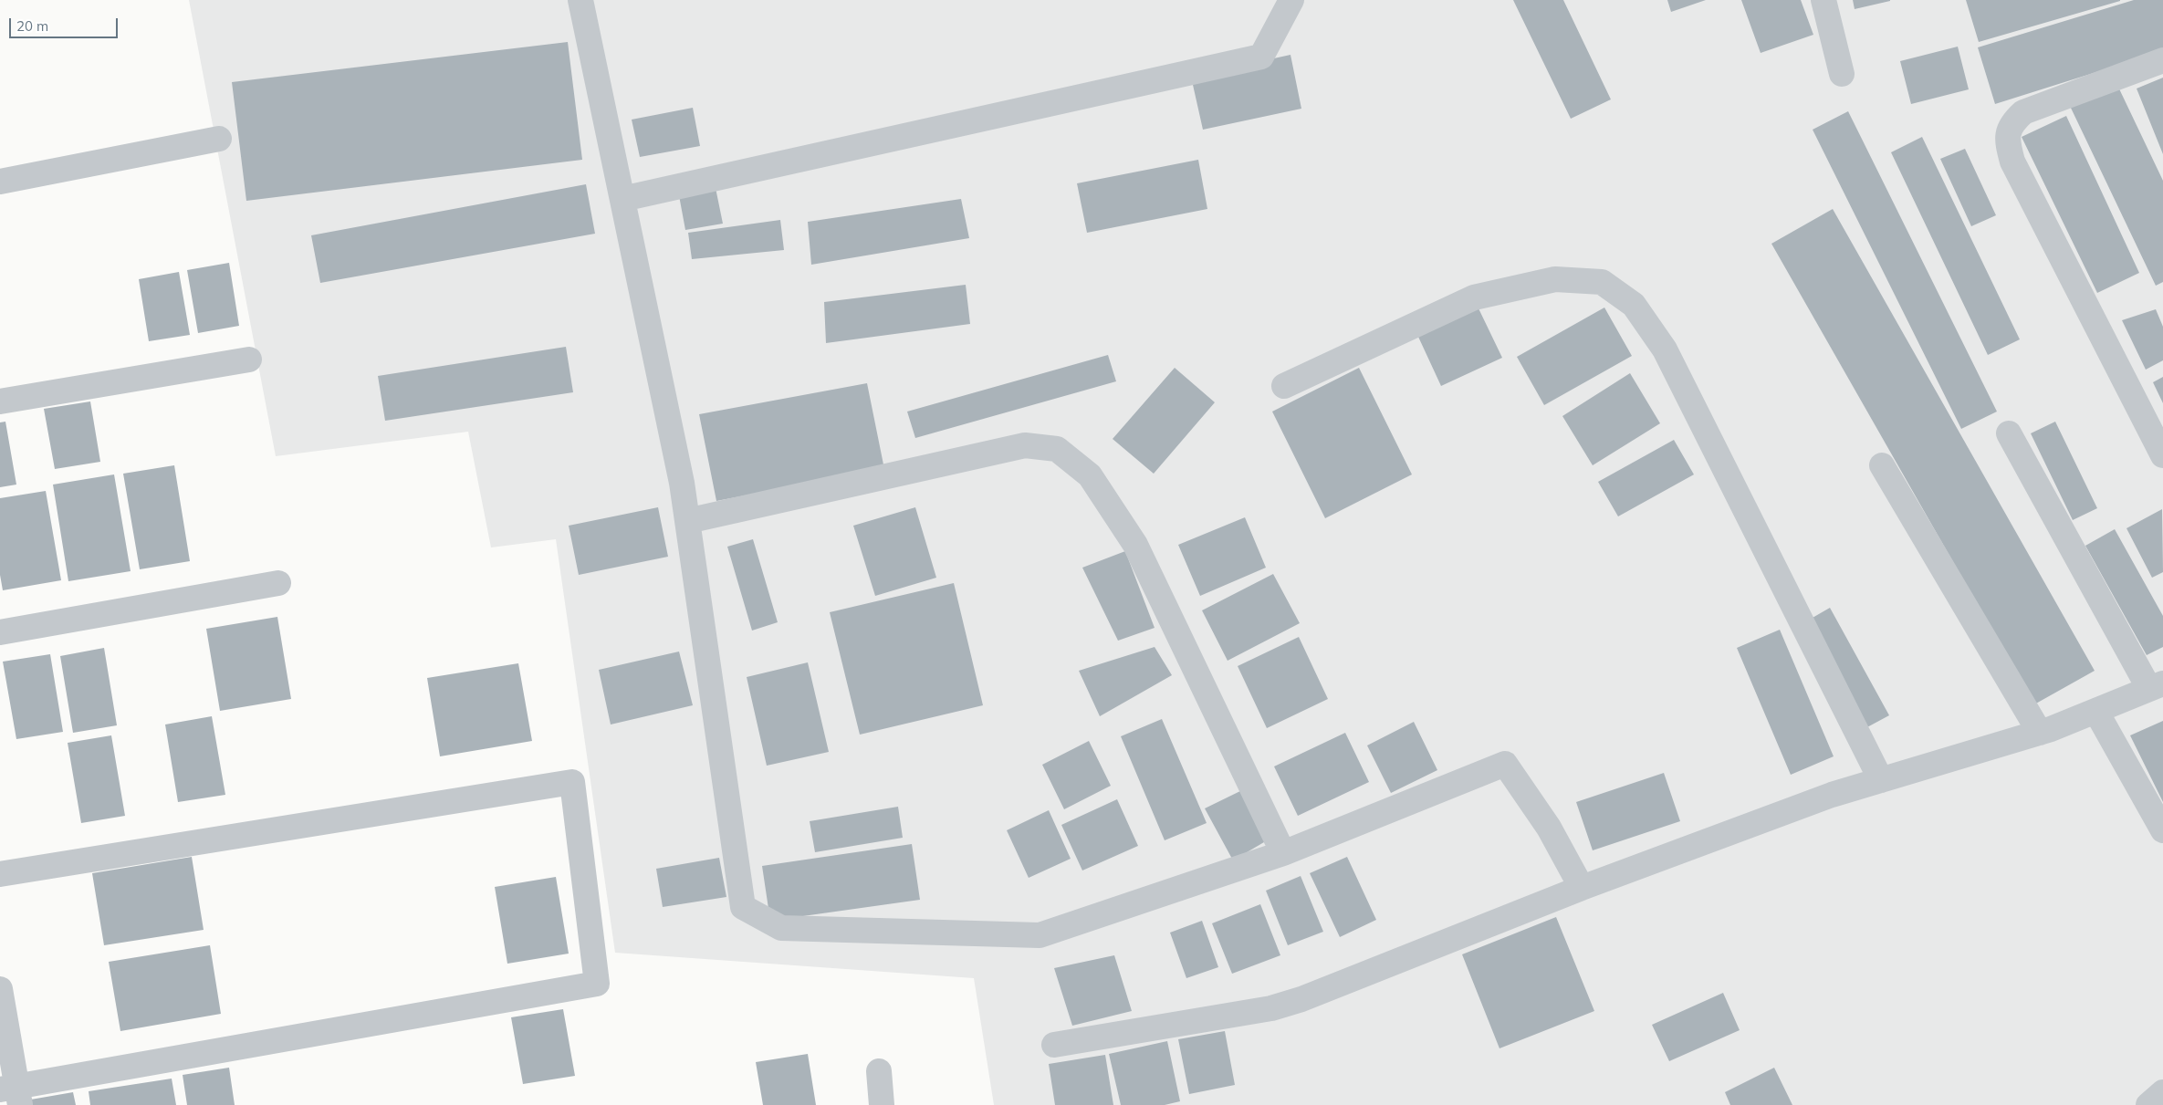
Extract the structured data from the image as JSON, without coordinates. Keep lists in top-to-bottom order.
{
  "scale_bar": "20 m"
}
